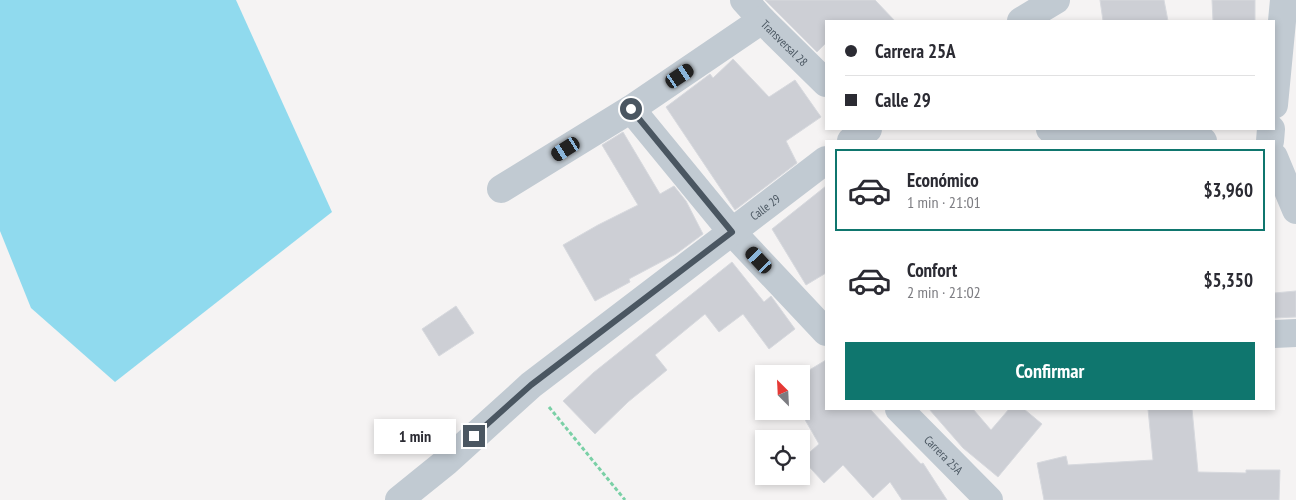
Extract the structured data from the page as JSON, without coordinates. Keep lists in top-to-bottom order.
{
  "streets": {
    "street": ["Transversal 28", "Calle 29", "Carrera 25A"]
  },
  "north": "top left",
  "page": {
    "banner": ["Carrera 25A", "Calle 29"],
    "list": [
      {
        "name": "Económico",
        "note": "1 min · 21:01",
        "value": "$3,960"
      },
      {
        "name": "Confort",
        "note": "2 min · 21:02",
        "value": "$5,350"
      }
    ],
    "buttons": "Confirmar",
    "bubble": "1 min"
  }
}
